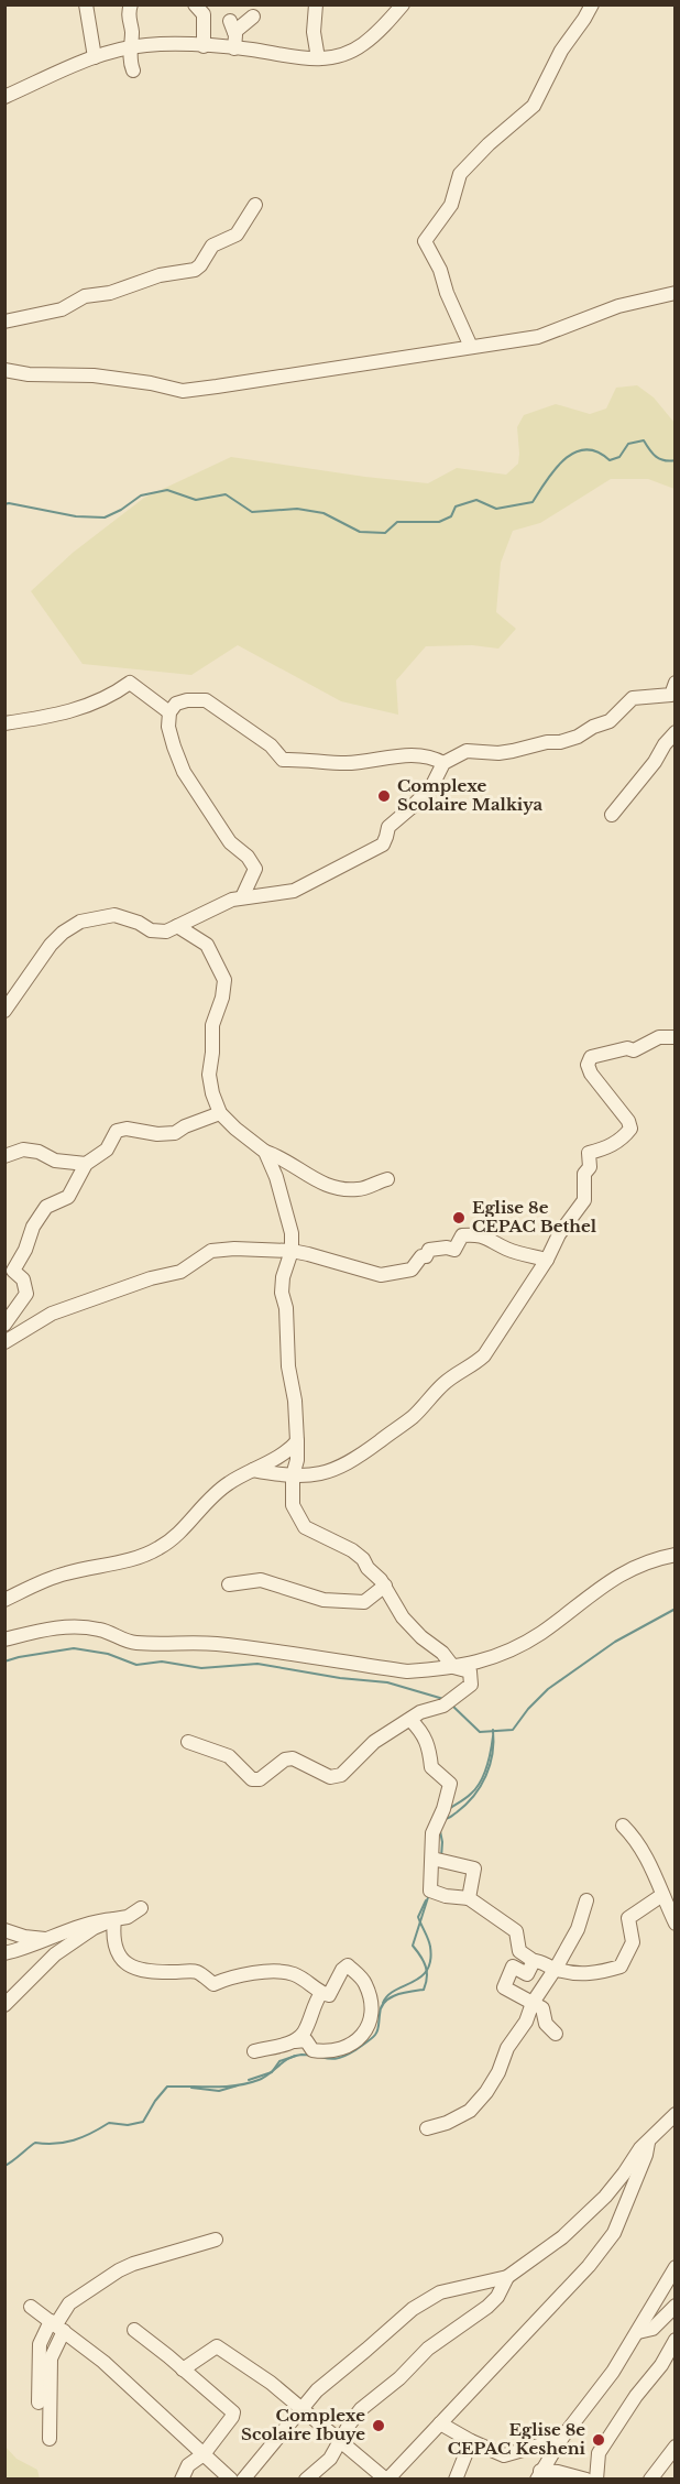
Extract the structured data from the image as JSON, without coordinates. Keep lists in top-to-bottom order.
{
  "places": [
    "Complexe Scolaire Malkiya",
    "Eglise 8e CEPAC Bethel",
    "Complexe Scolaire Ibuye",
    "Eglise 8e CEPAC Kesheni"
  ]
}
